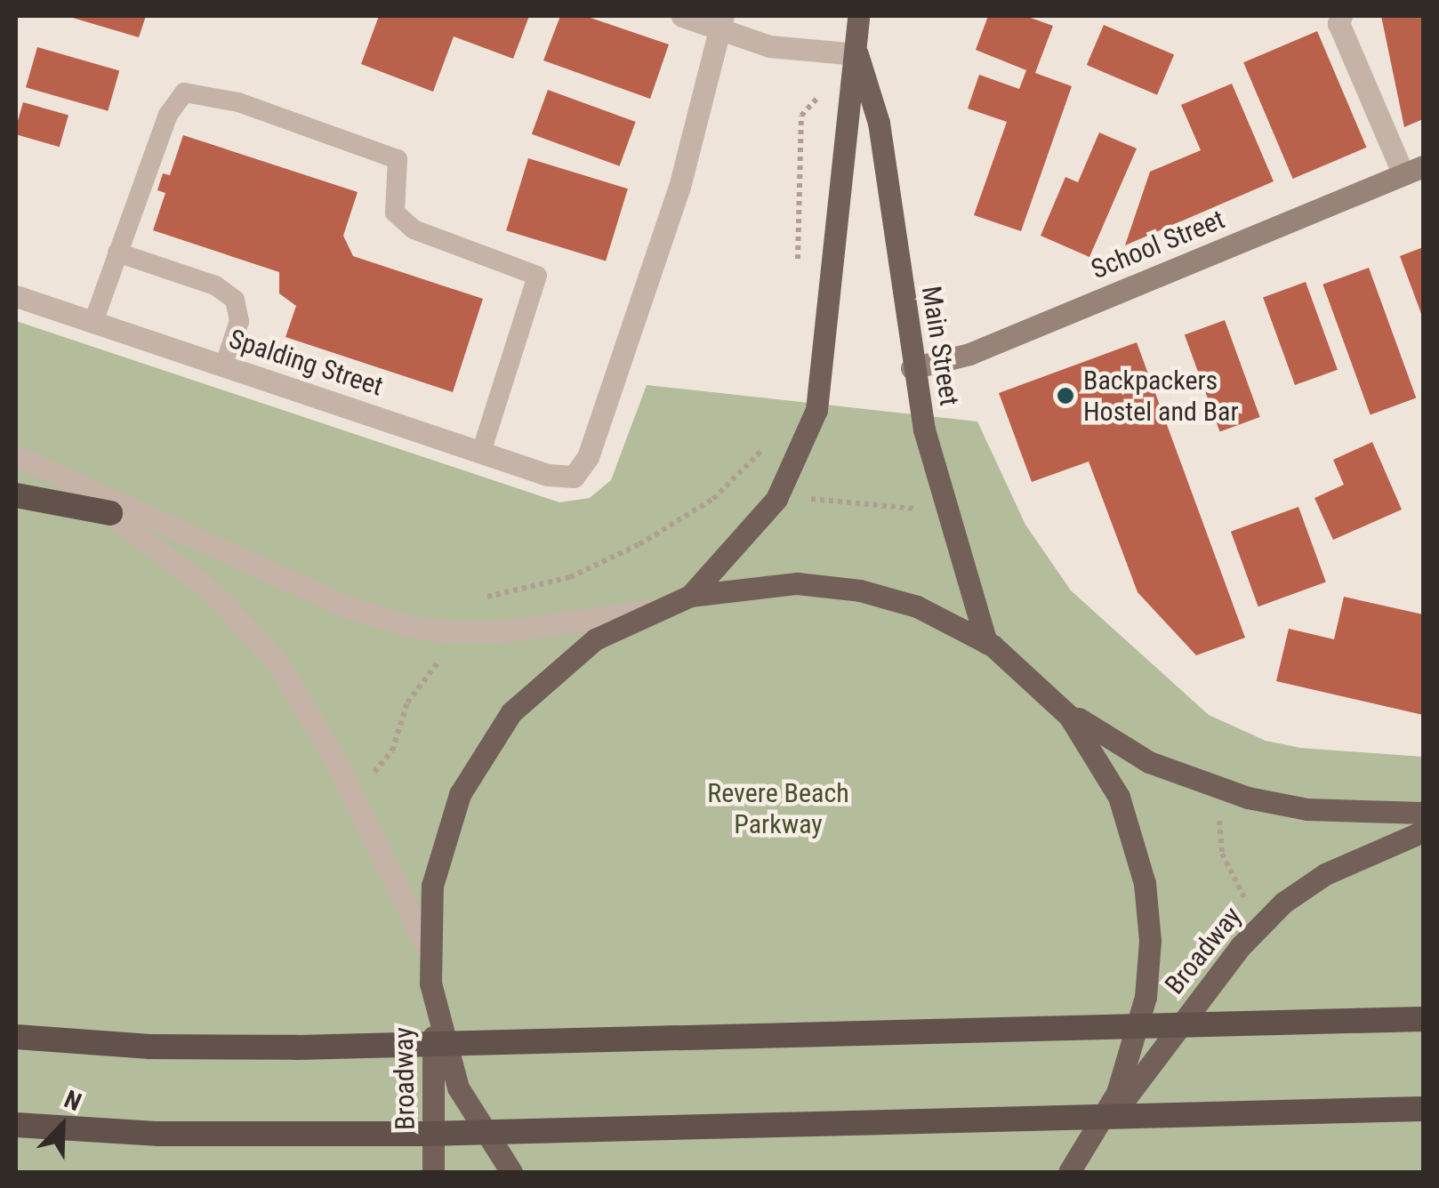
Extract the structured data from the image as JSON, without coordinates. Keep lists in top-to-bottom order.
{
  "streets": {
    "main road": ["School Street", "Main Street", "Broadway"],
    "street": ["Spalding Street"]
  },
  "crossings": [
    ["School Street", "Main Street"]
  ],
  "parks": ["Revere Beach Parkway"],
  "places": ["Backpackers Hostel and Bar"],
  "north": "top right"
}
